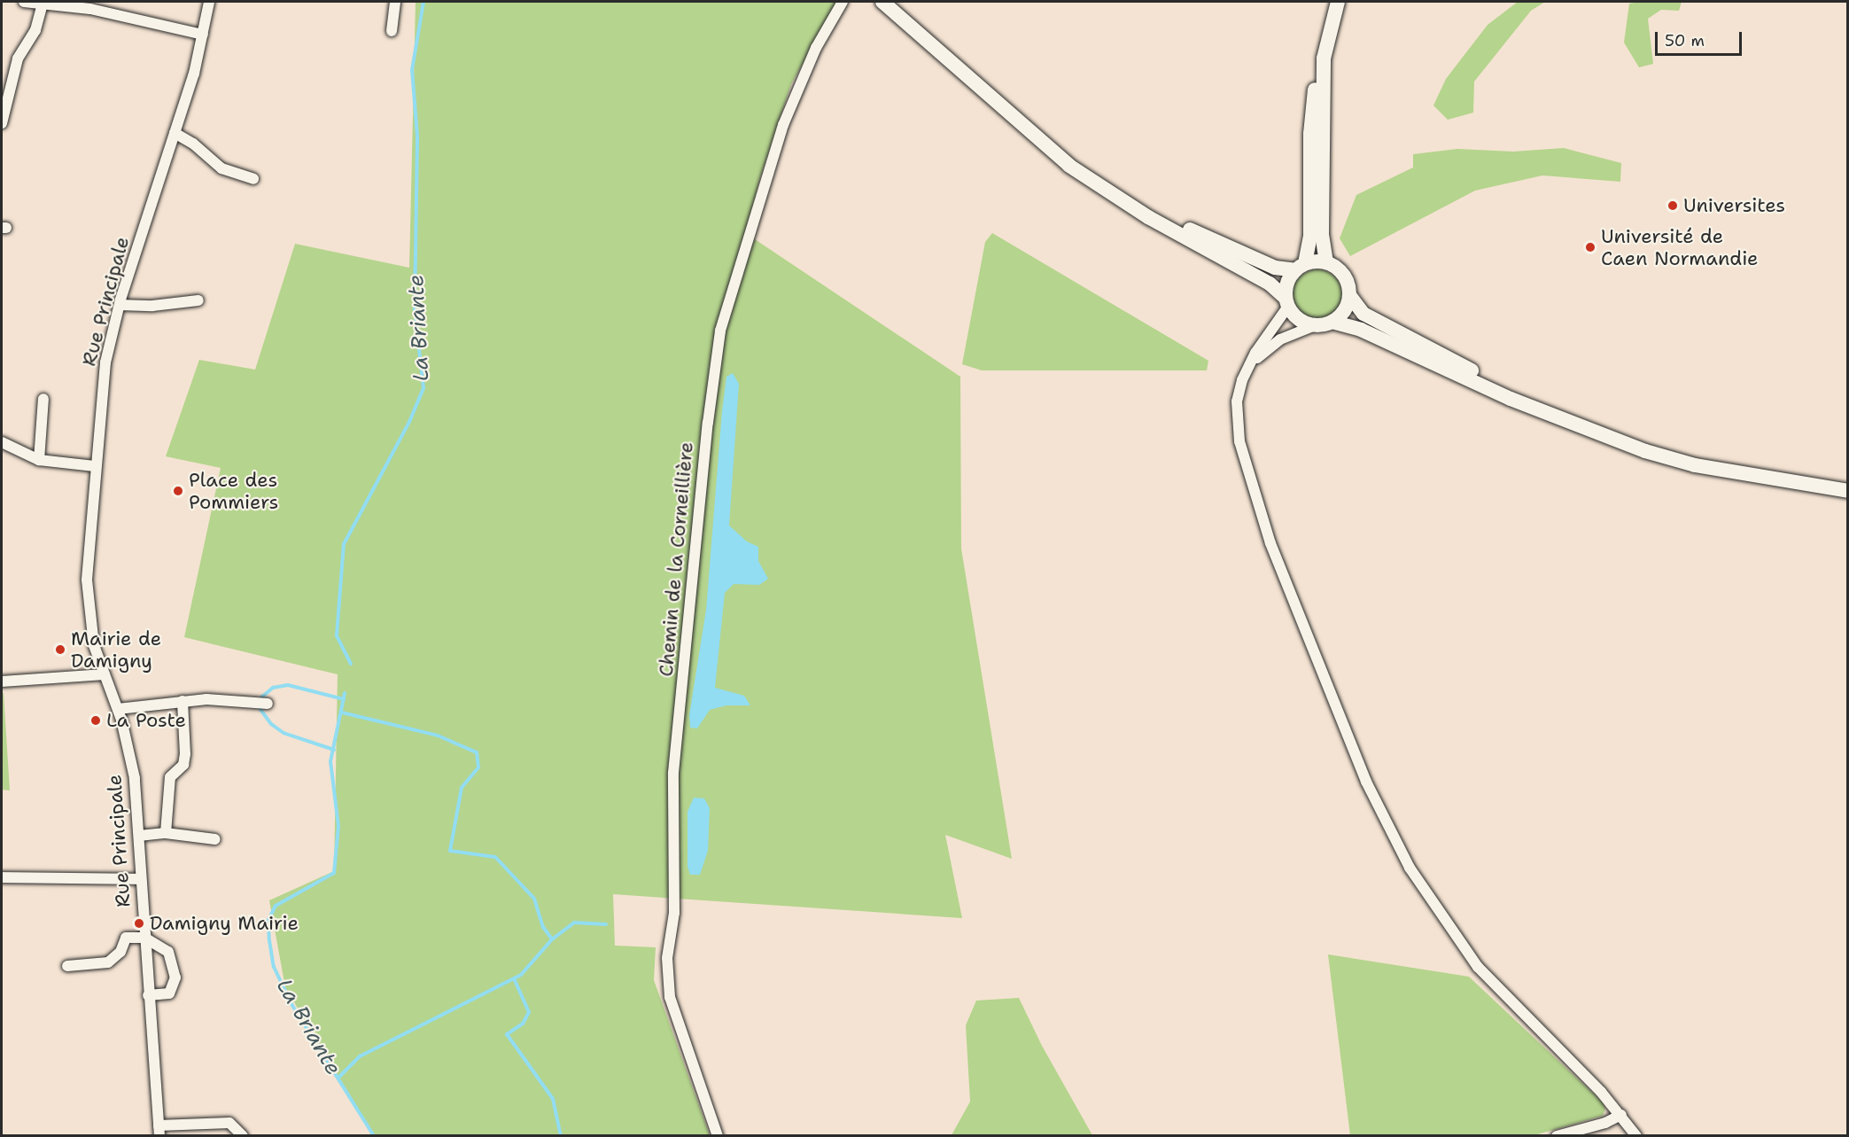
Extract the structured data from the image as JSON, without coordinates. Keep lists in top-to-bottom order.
{
  "streets": {
    "street": ["Rue Principale", "Chemin de la Corneillière"]
  },
  "water": ["La Briante"],
  "places": [
    "Universites",
    "Université de Caen Normandie",
    "Place des Pommiers",
    "Mairie de Damigny",
    "La Poste",
    "Damigny Mairie"
  ],
  "scale_bar": "50 m"
}
